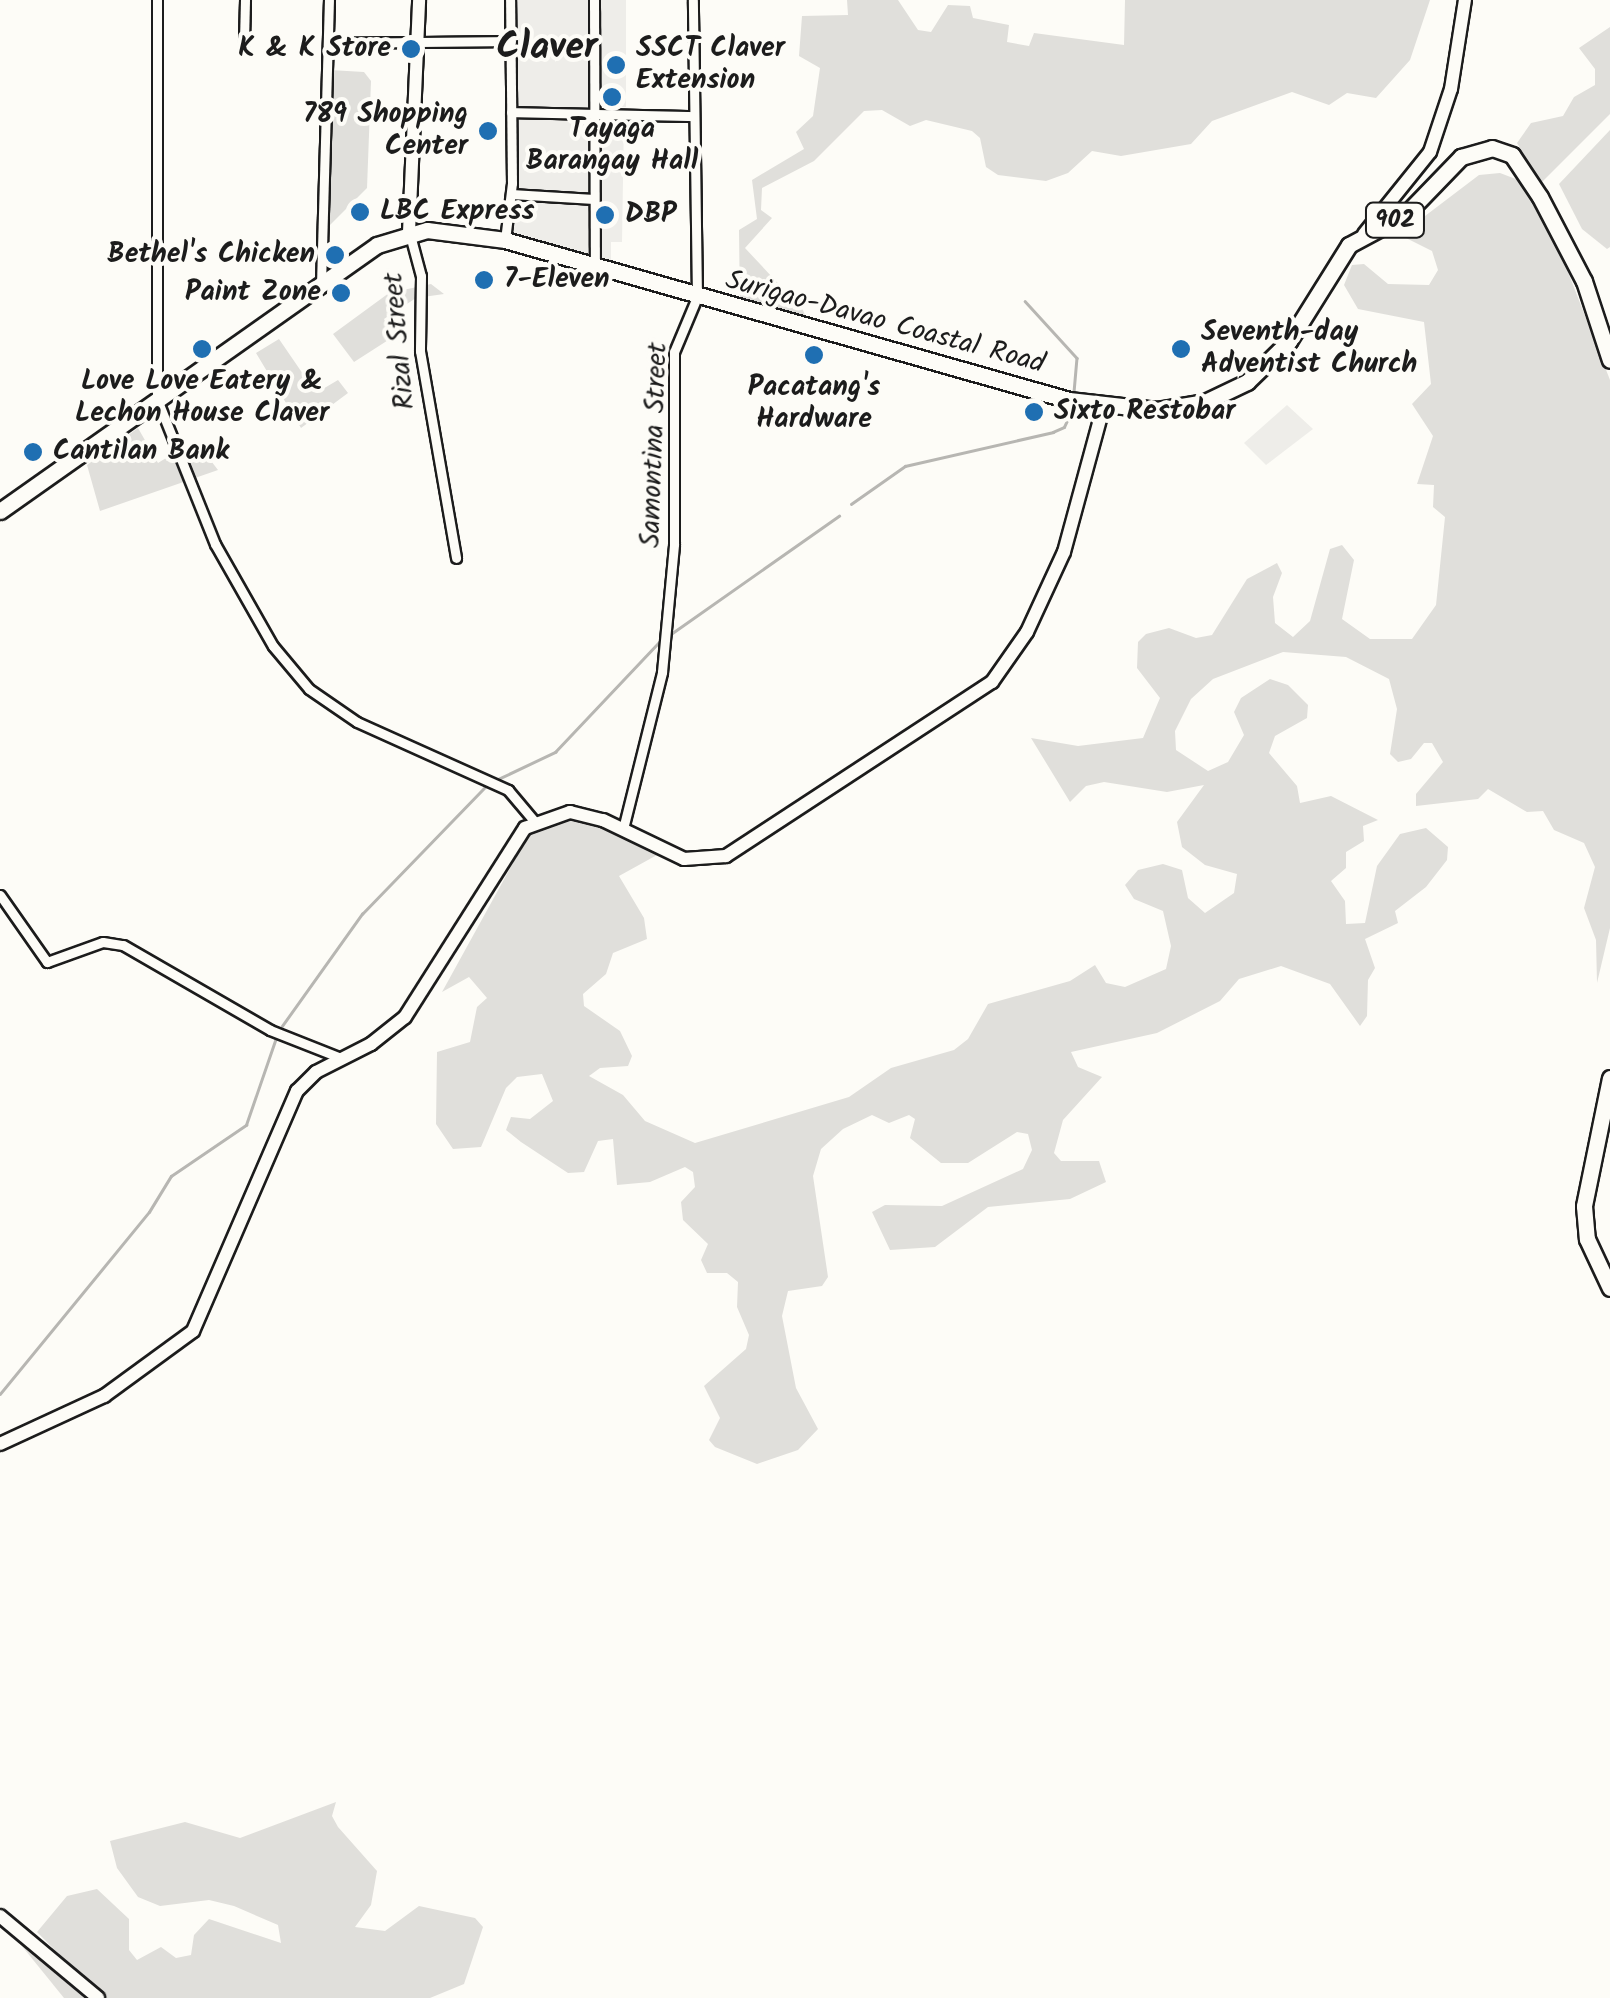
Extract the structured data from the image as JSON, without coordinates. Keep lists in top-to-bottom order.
{
  "streets": {
    "highway": ["902", "Surigao-Davao Coastal Road"],
    "street": ["Rizal Street", "Samontina Street"]
  },
  "crossings": [
    ["Surigao-Davao Coastal Road", "Rizal Street"],
    ["Surigao-Davao Coastal Road", "Samontina Street"]
  ],
  "districts": ["Claver"],
  "places": [
    "K & K Store",
    "SSCT Claver Extension",
    "Tayaga Barangay Hall",
    "789 Shopping Center",
    "LBC Express",
    "DBP",
    "Bethel's Chicken",
    "7-Eleven",
    "Paint Zone",
    "Love Love Eatery & Lechon House Claver",
    "Seventh-day Adventist Church",
    "Pacatang's Hardware",
    "Sixto Restobar",
    "Cantilan Bank"
  ]
}
